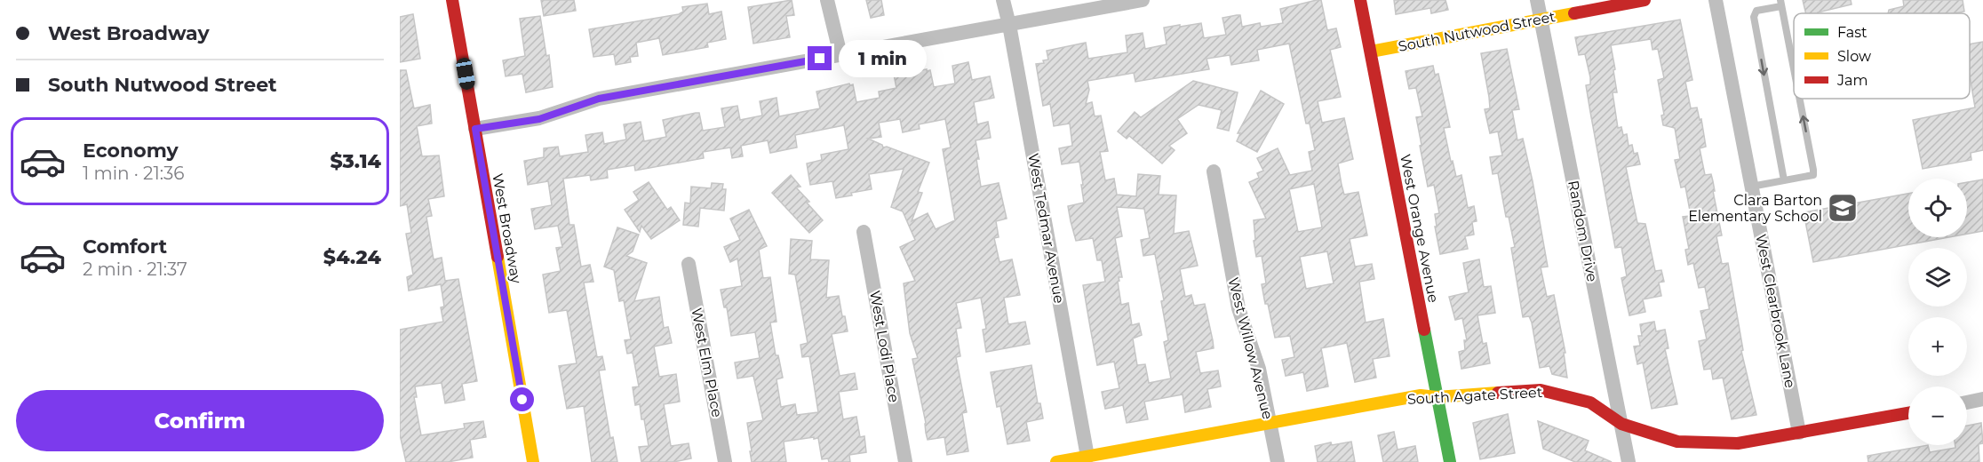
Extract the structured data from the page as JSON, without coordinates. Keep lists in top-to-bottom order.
{
  "streets": {
    "street": [
      "South Nutwood Street",
      "West Broadway",
      "West Tedmar Avenue",
      "West Orange Avenue",
      "Random Drive",
      "West Clearbrook Lane",
      "West Lodi Place",
      "West Willow Avenue",
      "West Elm Place",
      "South Agate Street"
    ]
  },
  "crossings": [
    ["South Nutwood Street", "West Orange Avenue"],
    ["South Nutwood Street", "Random Drive"],
    ["West Tedmar Avenue", "South Agate Street"],
    ["West Orange Avenue", "South Agate Street"],
    ["Random Drive", "South Agate Street"],
    ["West Clearbrook Lane", "South Agate Street"],
    ["West Willow Avenue", "South Agate Street"]
  ],
  "places": {
    "school or university": ["Clara Barton Elementary School"]
  },
  "legend": ["Fast", "Slow", "Jam"],
  "page": {
    "banner": ["West Broadway", "South Nutwood Street"],
    "bubble": "1 min",
    "list": [
      {
        "name": "Economy",
        "note": "1 min · 21:36",
        "value": "$3.14"
      },
      {
        "name": "Comfort",
        "note": "2 min · 21:37",
        "value": "$4.24"
      }
    ],
    "map_buttons": ["+", "−"],
    "buttons": "Confirm"
  }
}
